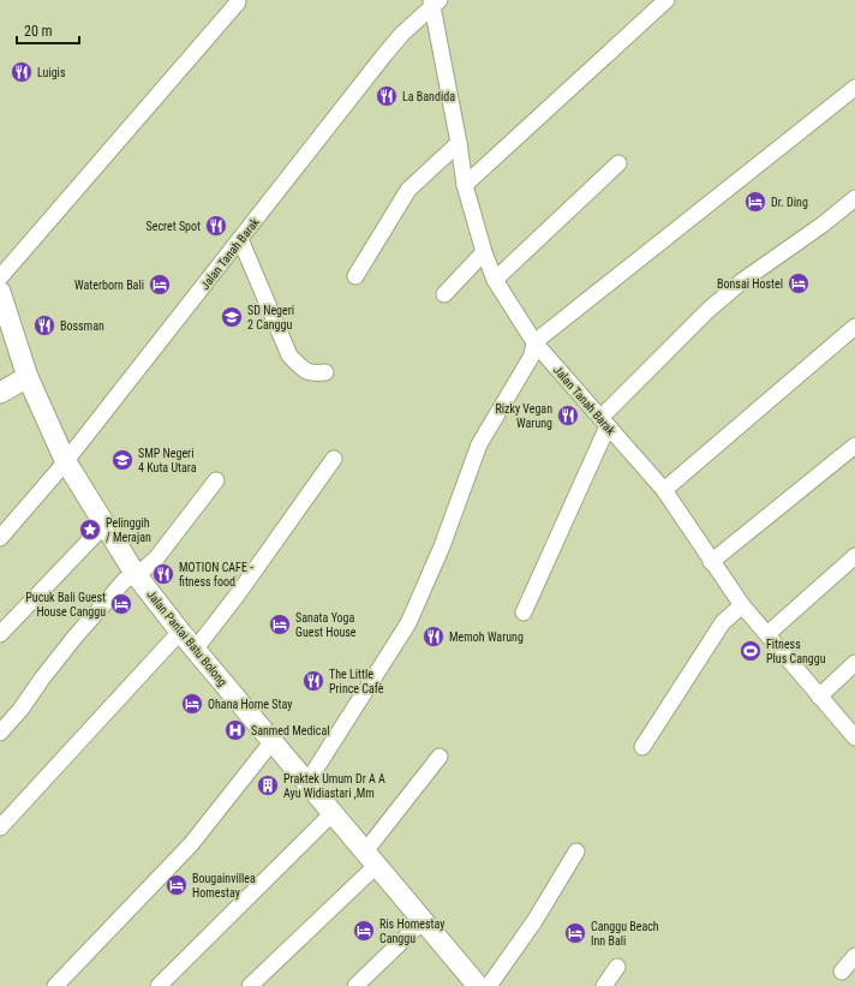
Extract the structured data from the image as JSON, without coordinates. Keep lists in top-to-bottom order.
{
  "streets": {
    "street": ["Jalan Tanah Barak", "Jalan Pantai Batu Bolong"]
  },
  "crossings": [
    ["Jalan Tanah Barak", "Jalan Pantai Batu Bolong"]
  ],
  "places": {
    "restaurant": [
      "Luigis",
      "La Bandida",
      "Secret Spot",
      "Bossman",
      "Rizky Vegan Warung",
      "MOTION CAFE - fitness food",
      "Memoh Warung",
      "The Little Prince Cafè"
    ],
    "hotel": [
      "Dr. Ding",
      "Bonsai Hostel",
      "Waterborn Bali",
      "Pucuk Bali Guest House Canggu",
      "Sanata Yoga Guest House",
      "Ohana Home Stay",
      "Bougainvillea Homestay",
      "Ris Homestay Canggu",
      "Canggu Beach Inn Bali"
    ],
    "school or university": ["SD Negeri 2 Canggu", "SMP Negeri 4 Kuta Utara"],
    "place": ["Pelinggih / Merajan"],
    "sports": ["Fitness Plus Canggu"],
    "hospital": ["Sanmed Medical"],
    "building": ["Praktek Umum Dr A A Ayu Widiastari ,Mm"]
  },
  "scale_bar": "20 m"
}
